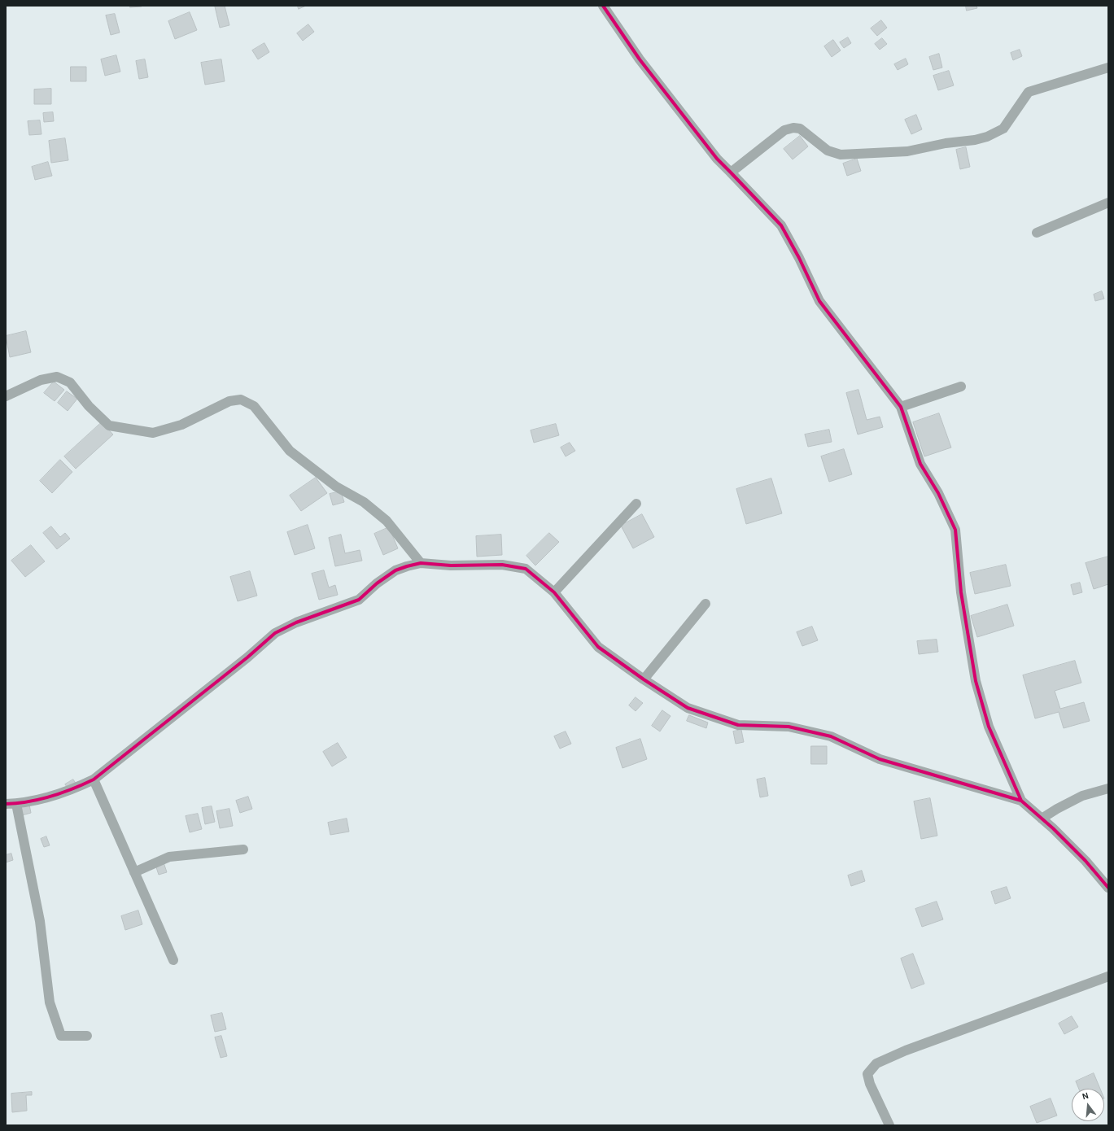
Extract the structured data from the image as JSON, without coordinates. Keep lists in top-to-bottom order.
{
  "north": "top"
}
